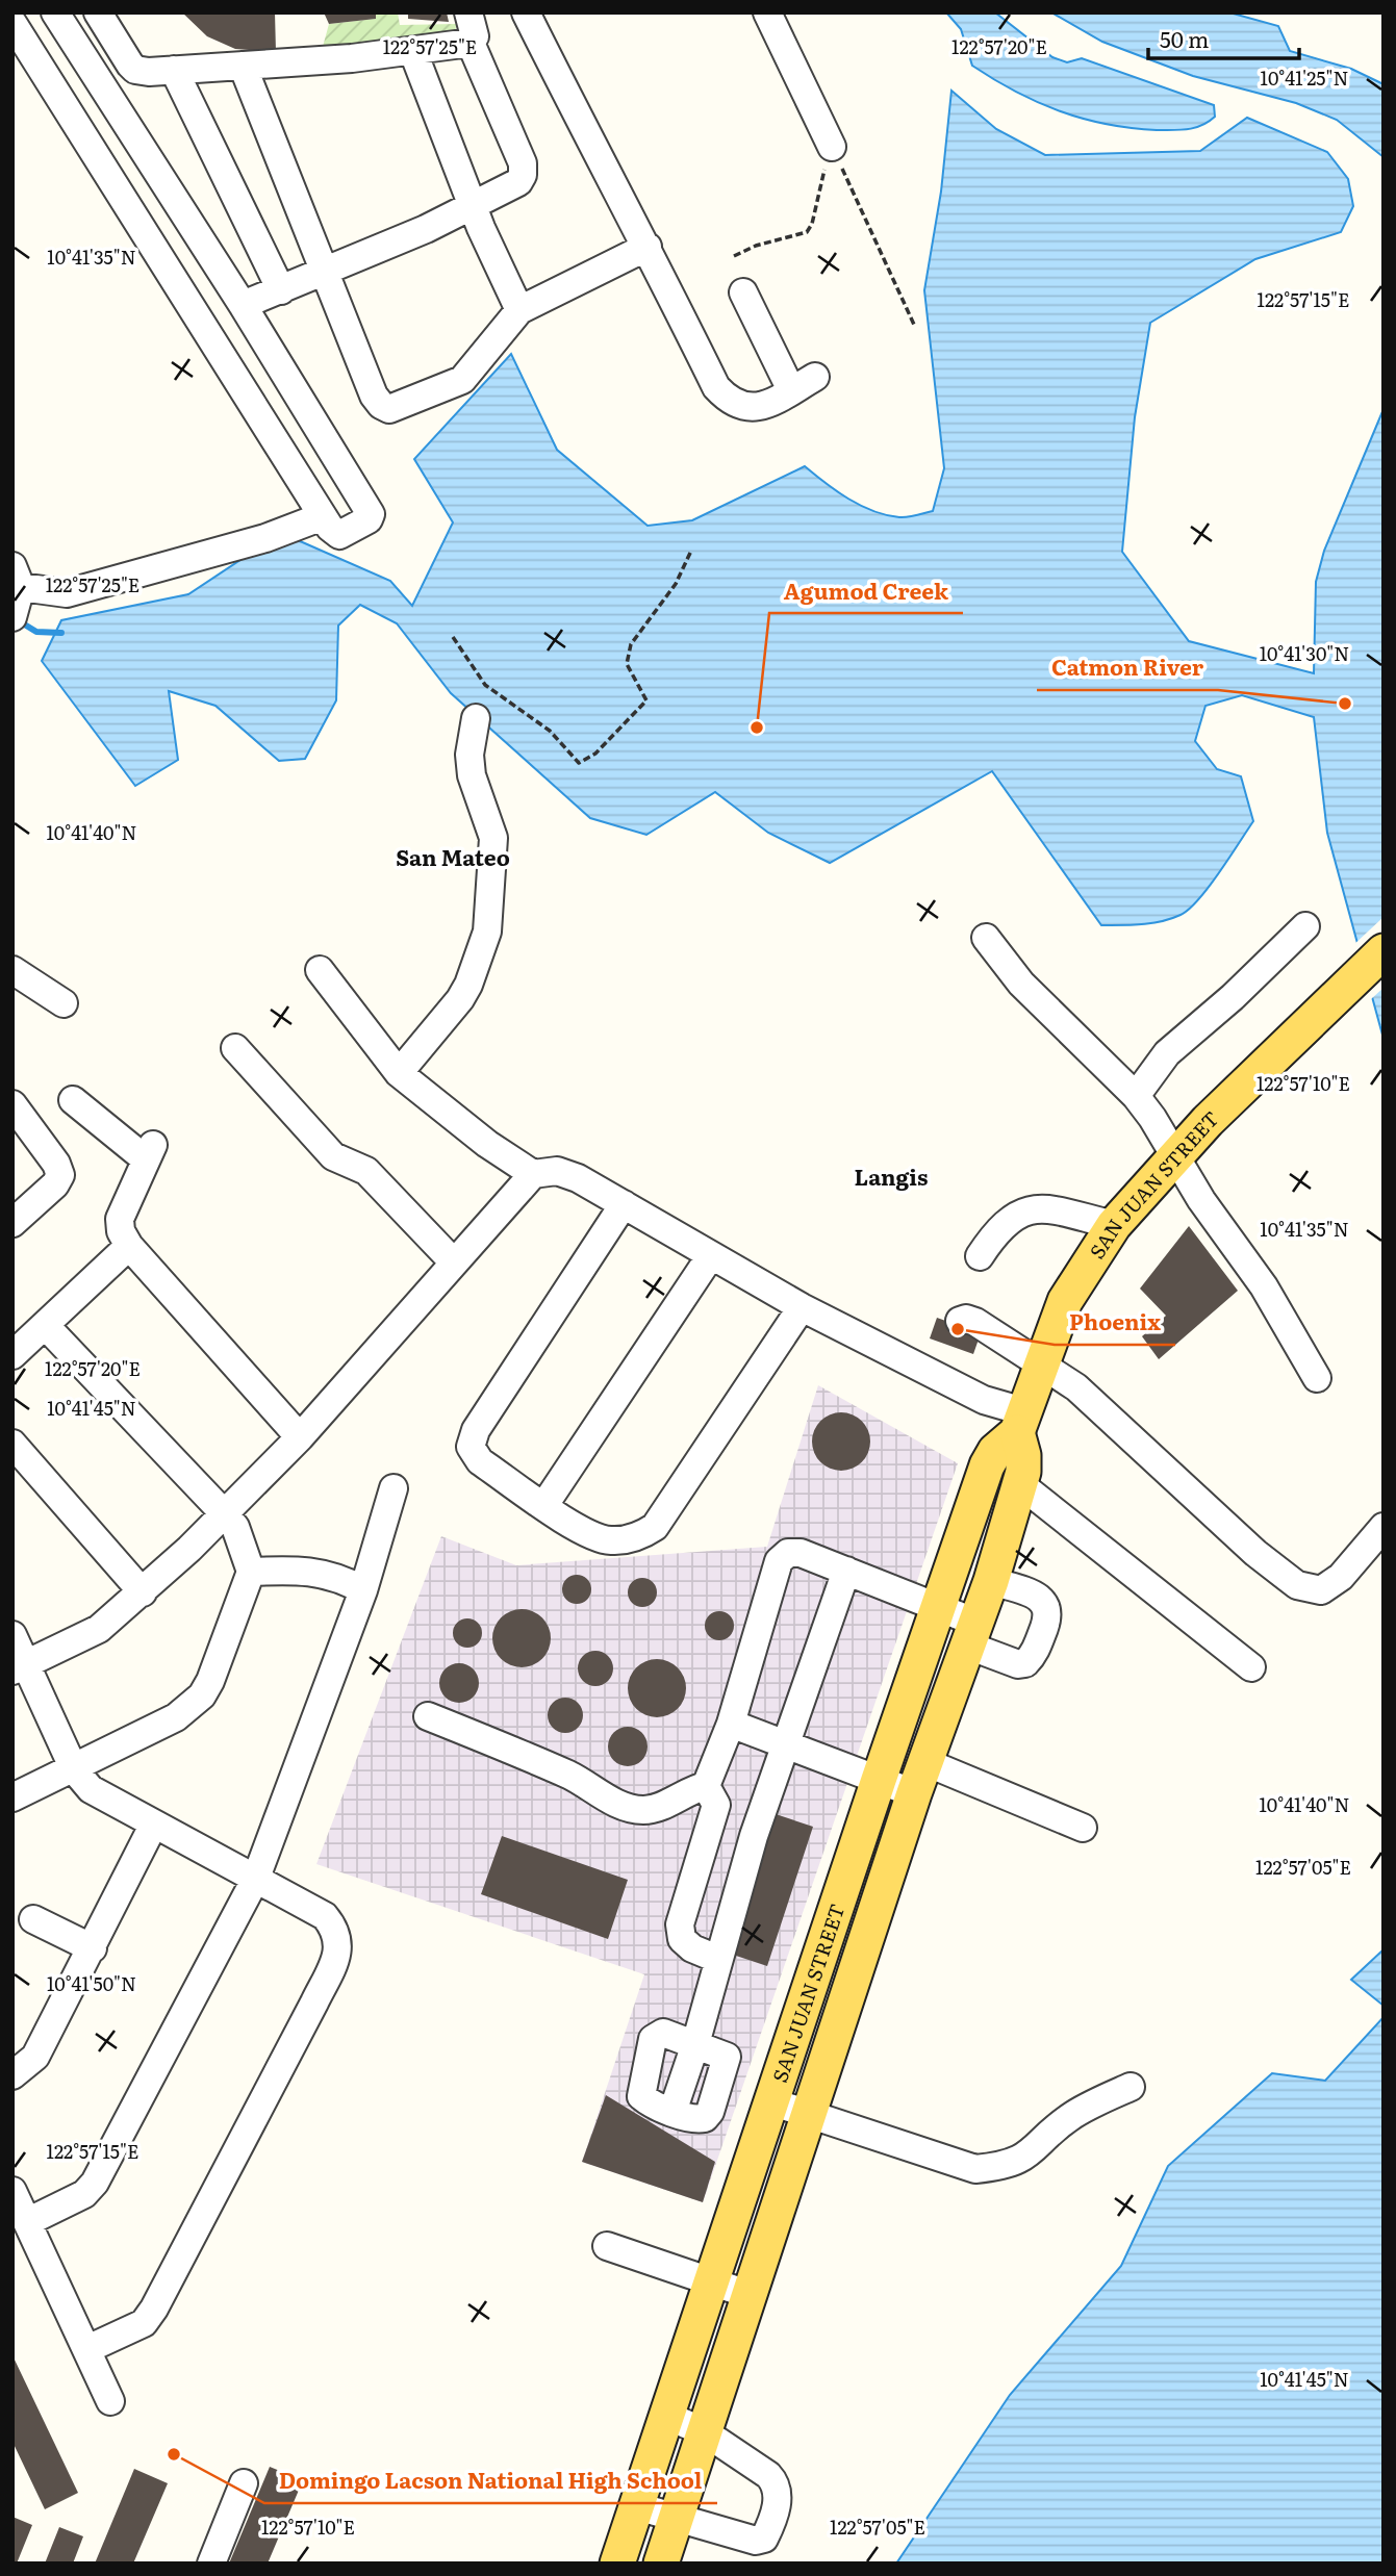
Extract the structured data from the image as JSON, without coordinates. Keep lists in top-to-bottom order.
{
  "streets": {
    "main road": ["SAN JUAN STREET"]
  },
  "districts": ["San Mateo", "Langis"],
  "places": [
    "Catmon River",
    "Agumod Creek",
    "Phoenix",
    "Domingo Lacson National High School"
  ],
  "scale_bar": "50 m",
  "coordinates": [
    "122°57'25\"E",
    "122°57'20\"E",
    "10°41'25\"N",
    "10°41'35\"N",
    "122°57'15\"E",
    "10°41'30\"N",
    "10°41'40\"N",
    "122°57'10\"E",
    "10°41'45\"N",
    "122°57'05\"E",
    "10°41'50\"N"
  ]
}
